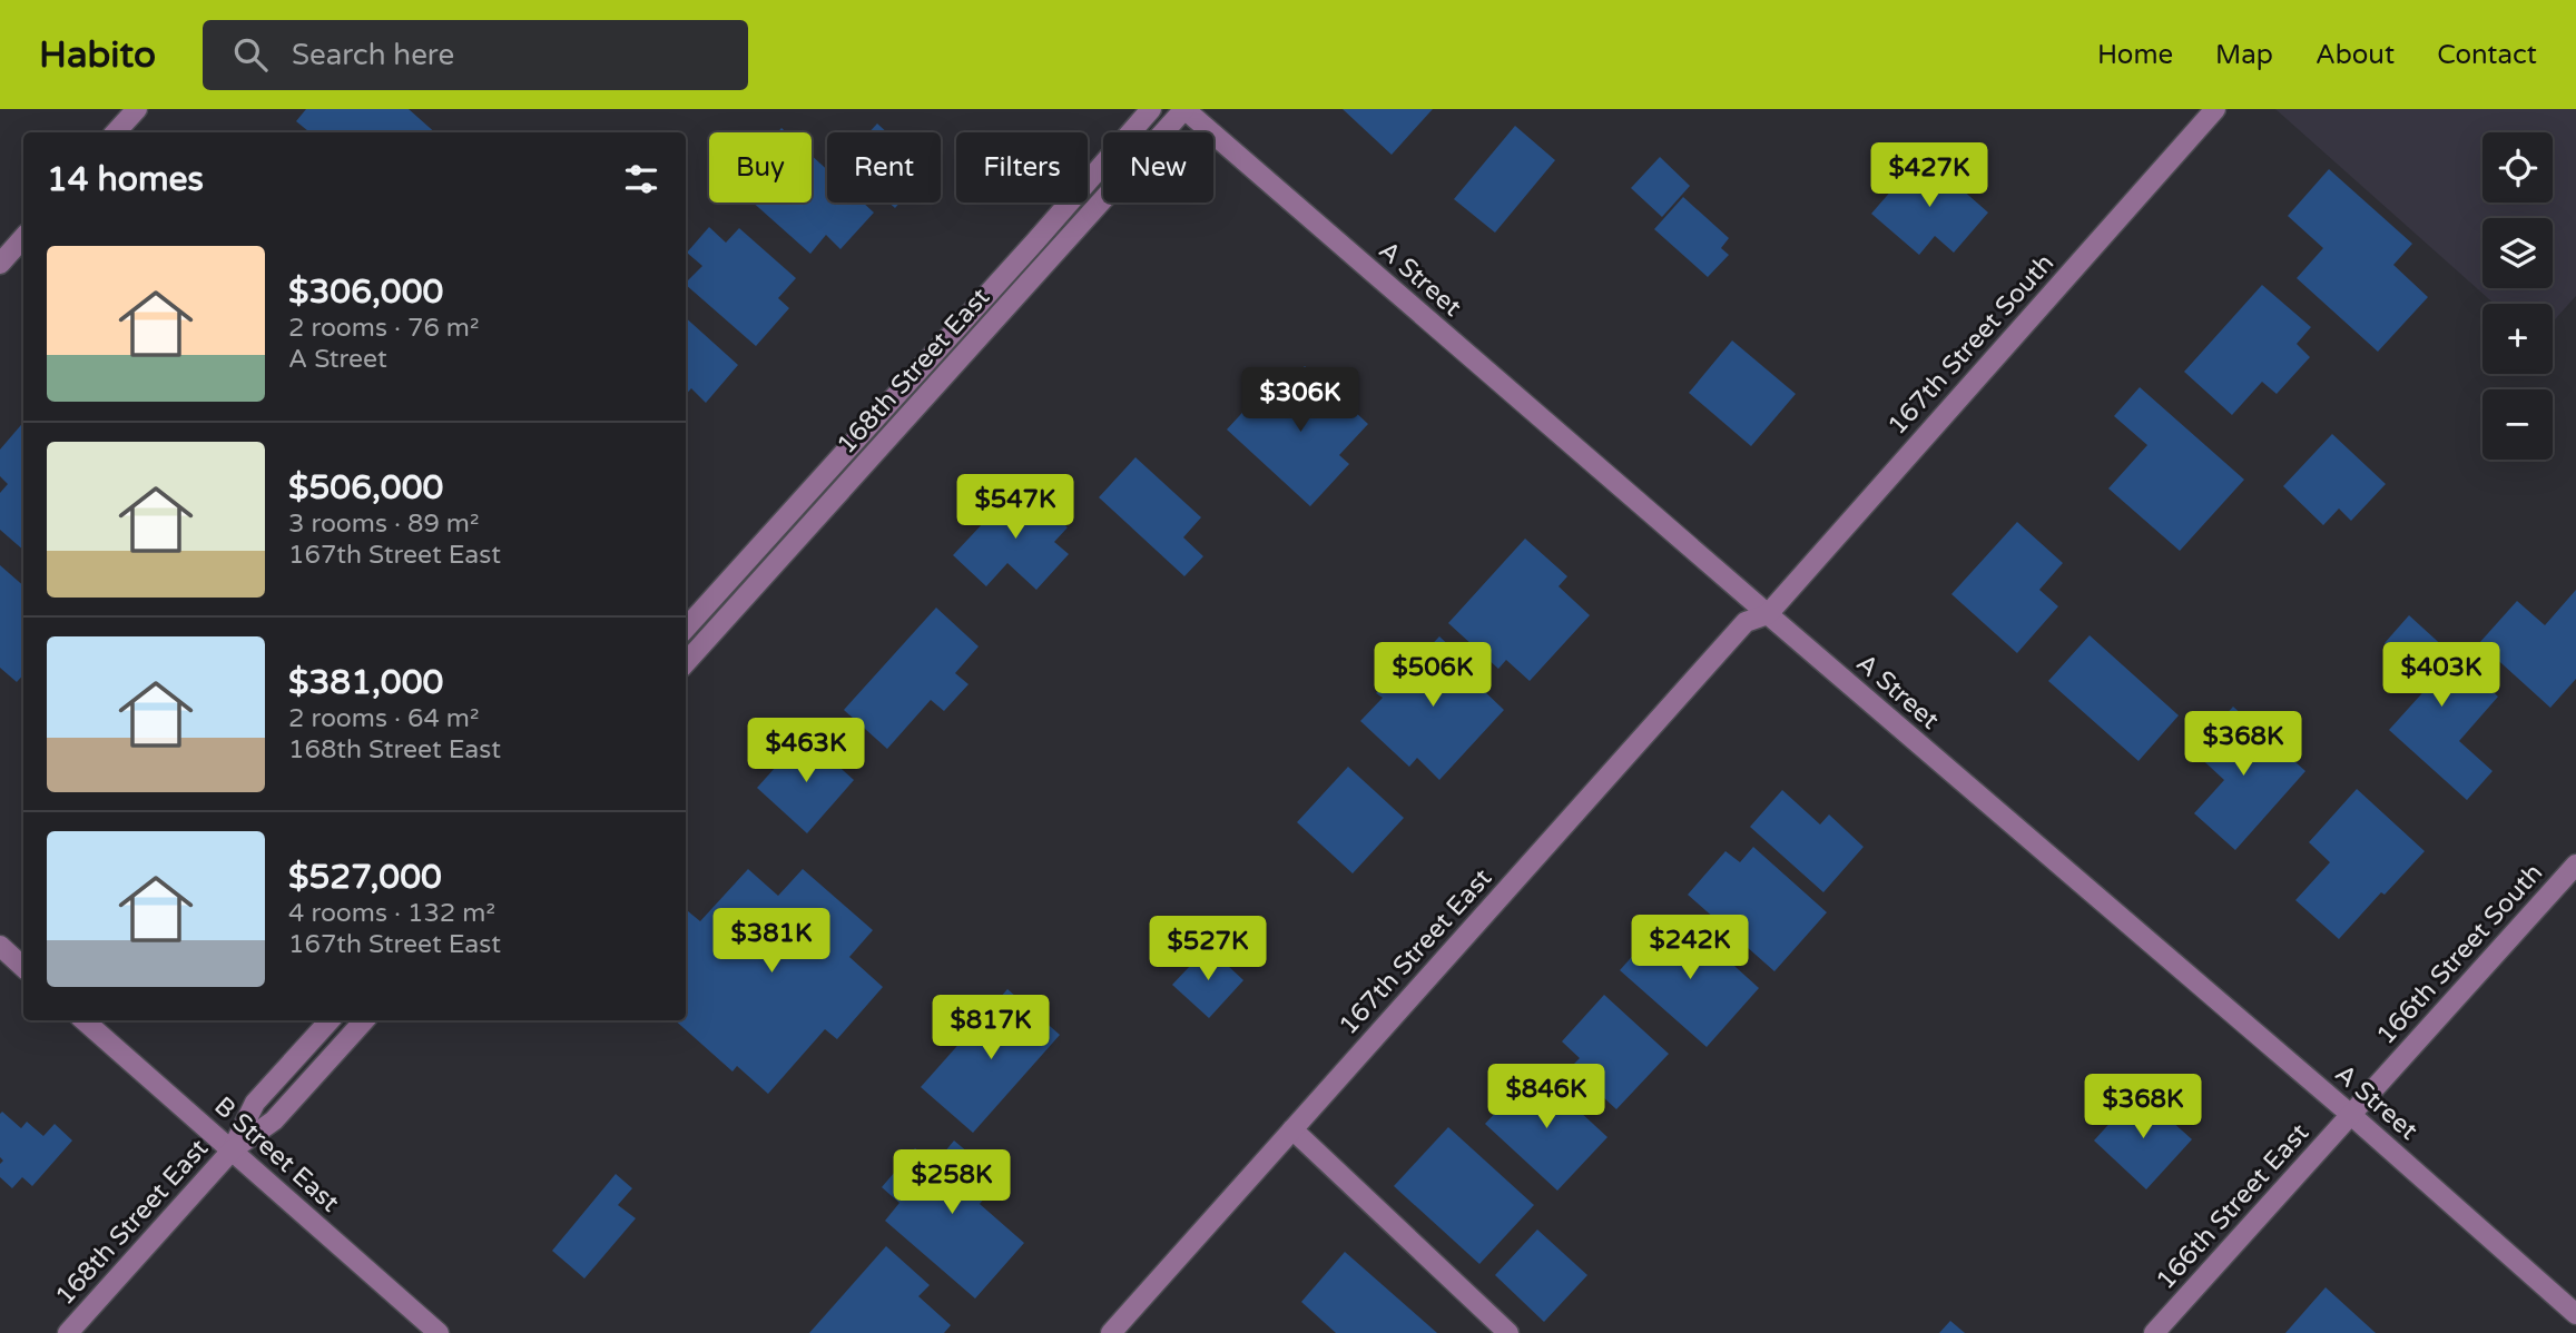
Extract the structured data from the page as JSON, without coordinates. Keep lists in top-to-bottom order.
{
  "streets": {
    "street": [
      "A Street",
      "167th Street South",
      "168th Street East",
      "167th Street East",
      "166th Street South",
      "B Street East",
      "166th Street East"
    ]
  },
  "crossings": [
    ["A Street", "167th Street South"],
    ["A Street", "168th Street East"],
    ["A Street", "167th Street East"],
    ["A Street", "166th Street South"],
    ["A Street", "166th Street East"],
    ["167th Street South", "167th Street East"],
    ["168th Street East", "B Street East"],
    ["166th Street South", "166th Street East"]
  ],
  "page": {
    "header": "Habito",
    "search": "Search here",
    "nav": [
      "Home",
      "Map",
      "About",
      "Contact"
    ],
    "map_buttons": ["+", "−"],
    "chip": [
      "Buy",
      "Rent",
      "Filters",
      "New"
    ],
    "heading": "14 homes",
    "price": [
      "$427K",
      "$306K",
      "$547K",
      "$506K",
      "$403K",
      "$368K",
      "$463K",
      "$381K",
      "$242K",
      "$527K",
      "$817K",
      "$846K",
      "$368K",
      "$258K"
    ],
    "list": [
      {
        "name": "$306,000",
        "note": "2 rooms · 76 m² · A Street"
      },
      {
        "name": "$506,000",
        "note": "3 rooms · 89 m² · 167th Street East"
      },
      {
        "name": "$381,000",
        "note": "2 rooms · 64 m² · 168th Street East"
      },
      {
        "name": "$527,000",
        "note": "4 rooms · 132 m² · 167th Street East"
      }
    ]
  }
}
